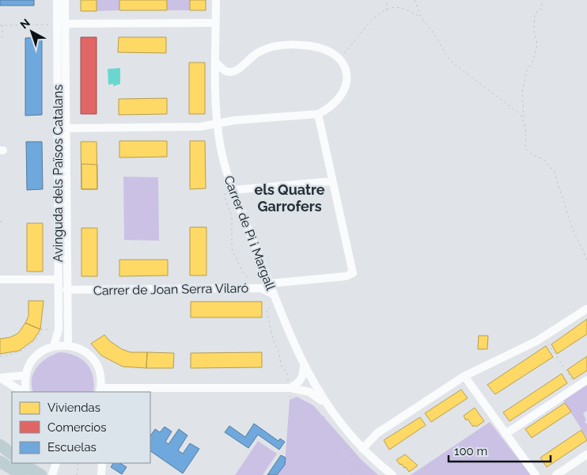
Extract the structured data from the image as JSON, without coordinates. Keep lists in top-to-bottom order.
{
  "streets": {
    "street": ["Avinguda dels Països Catalans", "Carrer de Pi i Margall", "Carrer de Joan Serra Vilaró"]
  },
  "crossings": [
    ["Avinguda dels Països Catalans", "Carrer de Joan Serra Vilaró"],
    ["Carrer de Pi i Margall", "Carrer de Joan Serra Vilaró"]
  ],
  "districts": ["els Quatre Garrofers"],
  "legend": ["Viviendas", "Comercios", "Escuelas"],
  "scale_bar": "100 m",
  "north": "top left"
}
